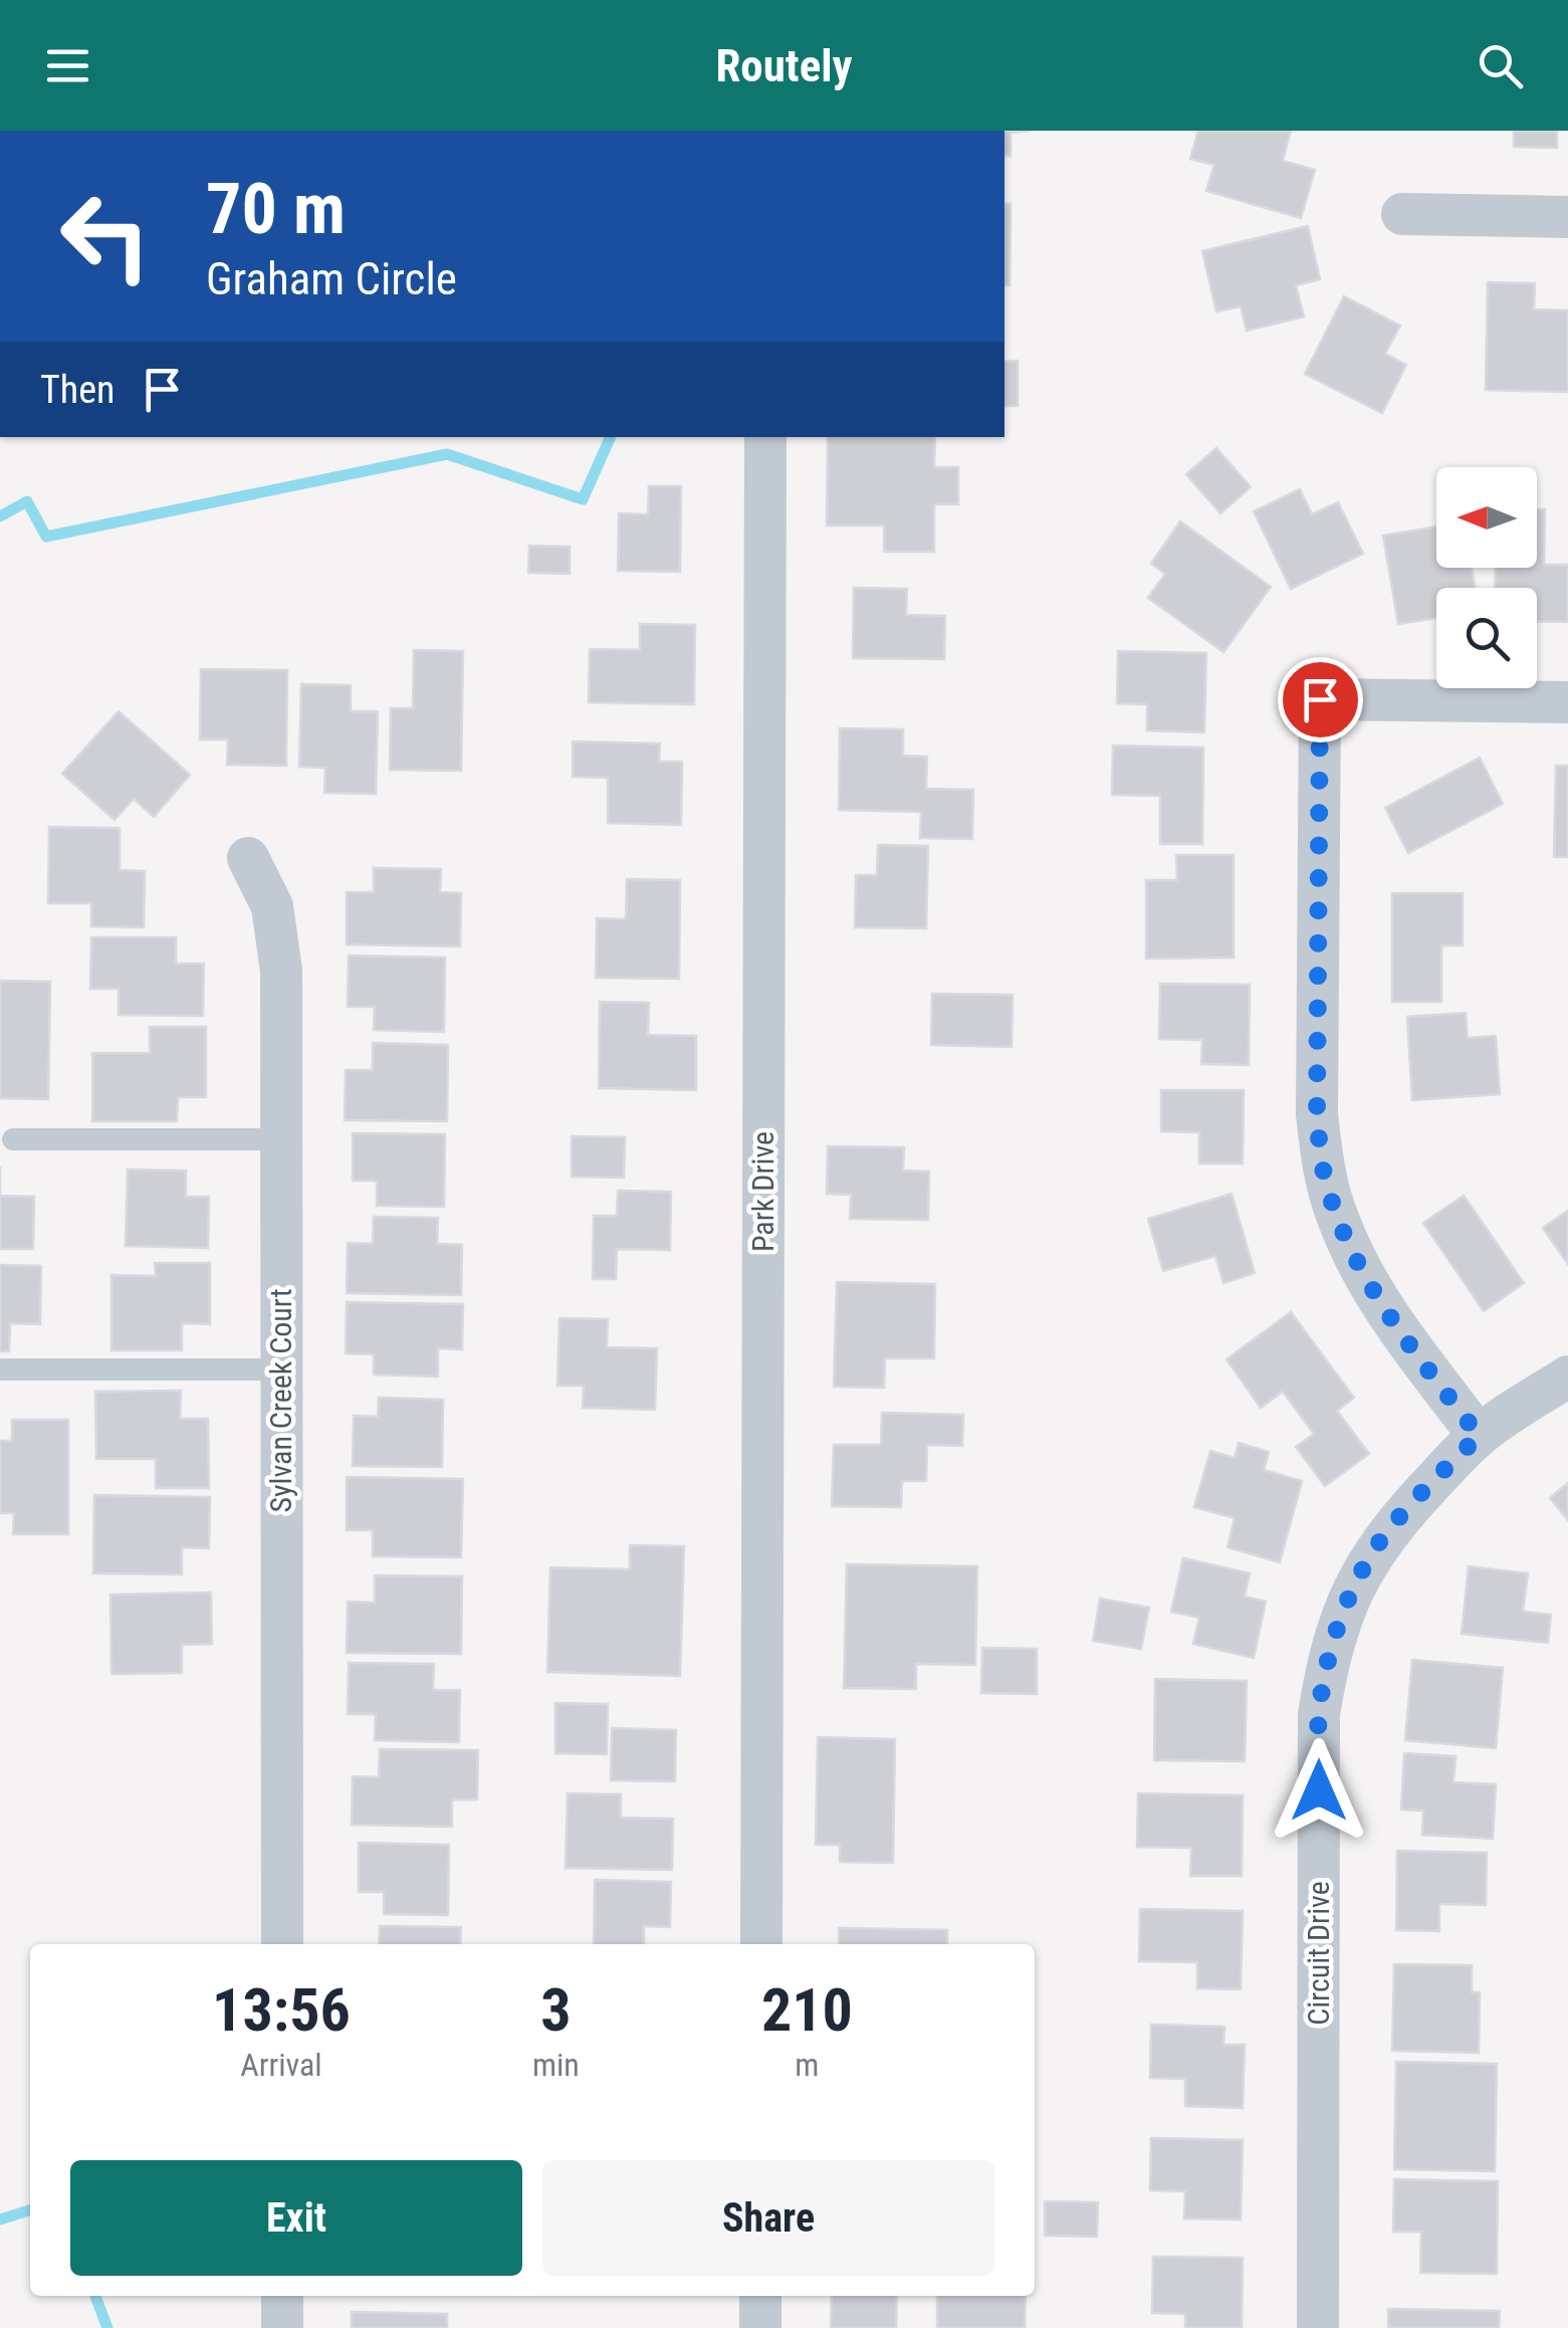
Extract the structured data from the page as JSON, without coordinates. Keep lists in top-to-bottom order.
{
  "streets": {
    "street": ["Park Drive", "Sylvan Creek Court", "Circuit Drive"]
  },
  "north": "left",
  "page": {
    "header": "Routely",
    "turn": ["70 m", "Graham Circle"],
    "then": "Then",
    "eta": [
      "13:56",
      "Arrival",
      "3",
      "min",
      "210",
      "m"
    ],
    "buttons": ["Exit", "Share"]
  }
}
